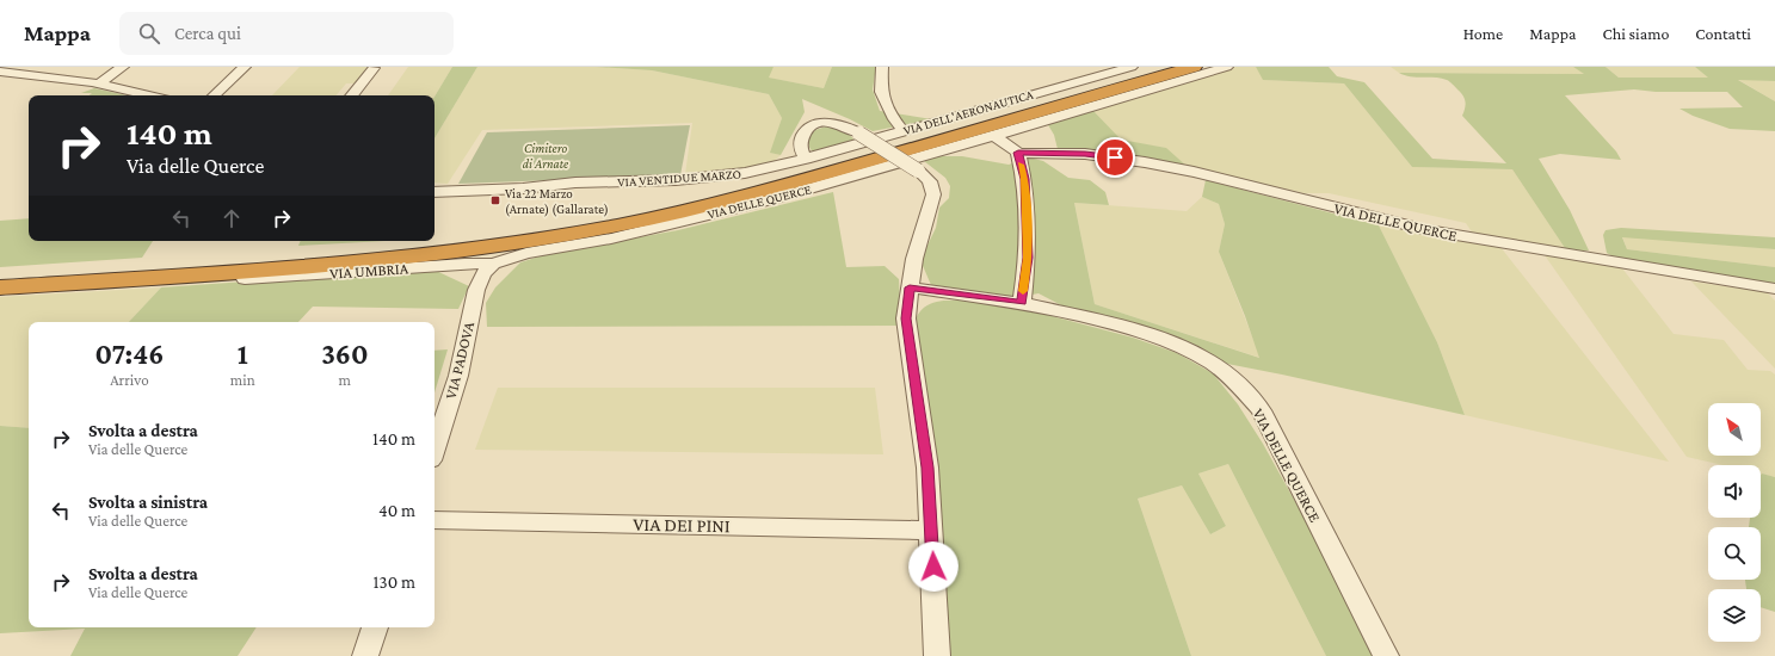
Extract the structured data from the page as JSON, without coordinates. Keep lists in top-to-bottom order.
{
  "streets": {
    "street": [
      "VIA DELL'AERONAUTICA",
      "VIA VENTIDUE MARZO",
      "VIA DELLE QUERCE",
      "VIA UMBRIA",
      "VIA PADOVA",
      "VIA DEI PINI"
    ]
  },
  "crossings": [
    ["VIA DELL'AERONAUTICA", "VIA VENTIDUE MARZO"],
    ["VIA DELLE QUERCE", "VIA UMBRIA"],
    ["VIA DELLE QUERCE", "VIA PADOVA"],
    ["VIA UMBRIA", "VIA PADOVA"]
  ],
  "parks": ["Cimitero di Arnate"],
  "places": {
    "transit": ["Via 22 Marzo (Arnate) (Gallarate)"]
  },
  "north": "top left",
  "page": {
    "header": "Mappa",
    "search": "Cerca qui",
    "nav": [
      "Home",
      "Mappa",
      "Chi siamo",
      "Contatti"
    ],
    "turn": ["140 m", "Via delle Querce"],
    "eta": [
      "07:46",
      "Arrivo",
      "1",
      "min",
      "360",
      "m"
    ],
    "list": [
      {
        "name": "Svolta a destra",
        "note": "Via delle Querce",
        "value": "140 m"
      },
      {
        "name": "Svolta a sinistra",
        "note": "Via delle Querce",
        "value": "40 m"
      },
      {
        "name": "Svolta a destra",
        "note": "Via delle Querce",
        "value": "130 m"
      }
    ]
  }
}
